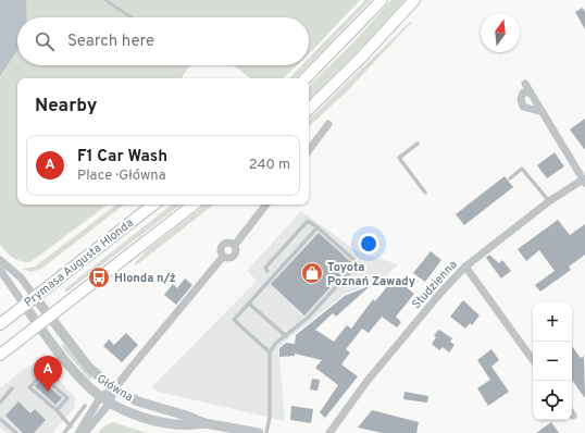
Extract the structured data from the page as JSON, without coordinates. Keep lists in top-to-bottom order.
{
  "streets": {
    "main road": ["Prymasa Augusta Hlonda"],
    "street": ["Studzienna", "Główna"]
  },
  "crossings": [
    ["Prymasa Augusta Hlonda", "Główna"]
  ],
  "places": {
    "shop": ["Toyota Poznań Zawady"],
    "bus stop": ["Hlonda n/ż"]
  },
  "north": "top",
  "page": {
    "search": "Search here",
    "heading": "Nearby",
    "list": [
      {
        "mark": "A",
        "name": "F1 Car Wash",
        "note": "Place · Główna",
        "value": "240 m"
      }
    ],
    "map_buttons": ["+", "−"],
    "pins": "A"
  }
}
